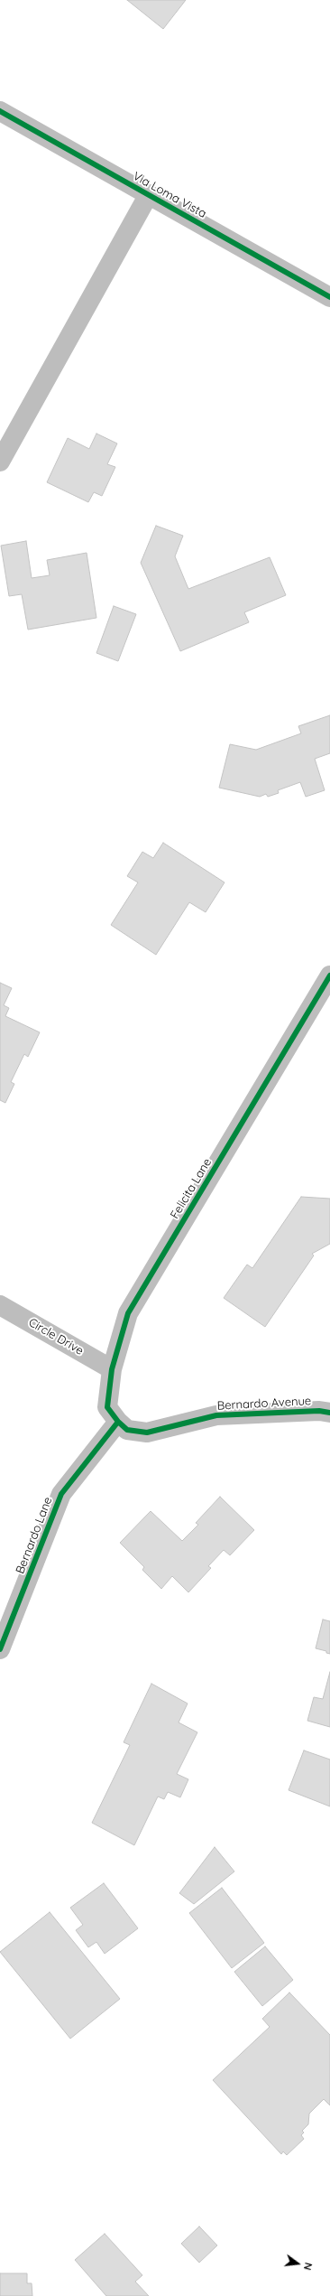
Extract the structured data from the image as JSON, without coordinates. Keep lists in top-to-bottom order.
{
  "streets": {
    "street": [
      "Via Loma Vista",
      "Felicita Lane",
      "Circle Drive",
      "Bernardo Avenue",
      "Bernardo Lane"
    ]
  },
  "crossings": [
    ["Felicita Lane", "Circle Drive"],
    ["Felicita Lane", "Bernardo Avenue"],
    ["Felicita Lane", "Bernardo Lane"],
    ["Bernardo Avenue", "Bernardo Lane"]
  ],
  "north": "right"
}
